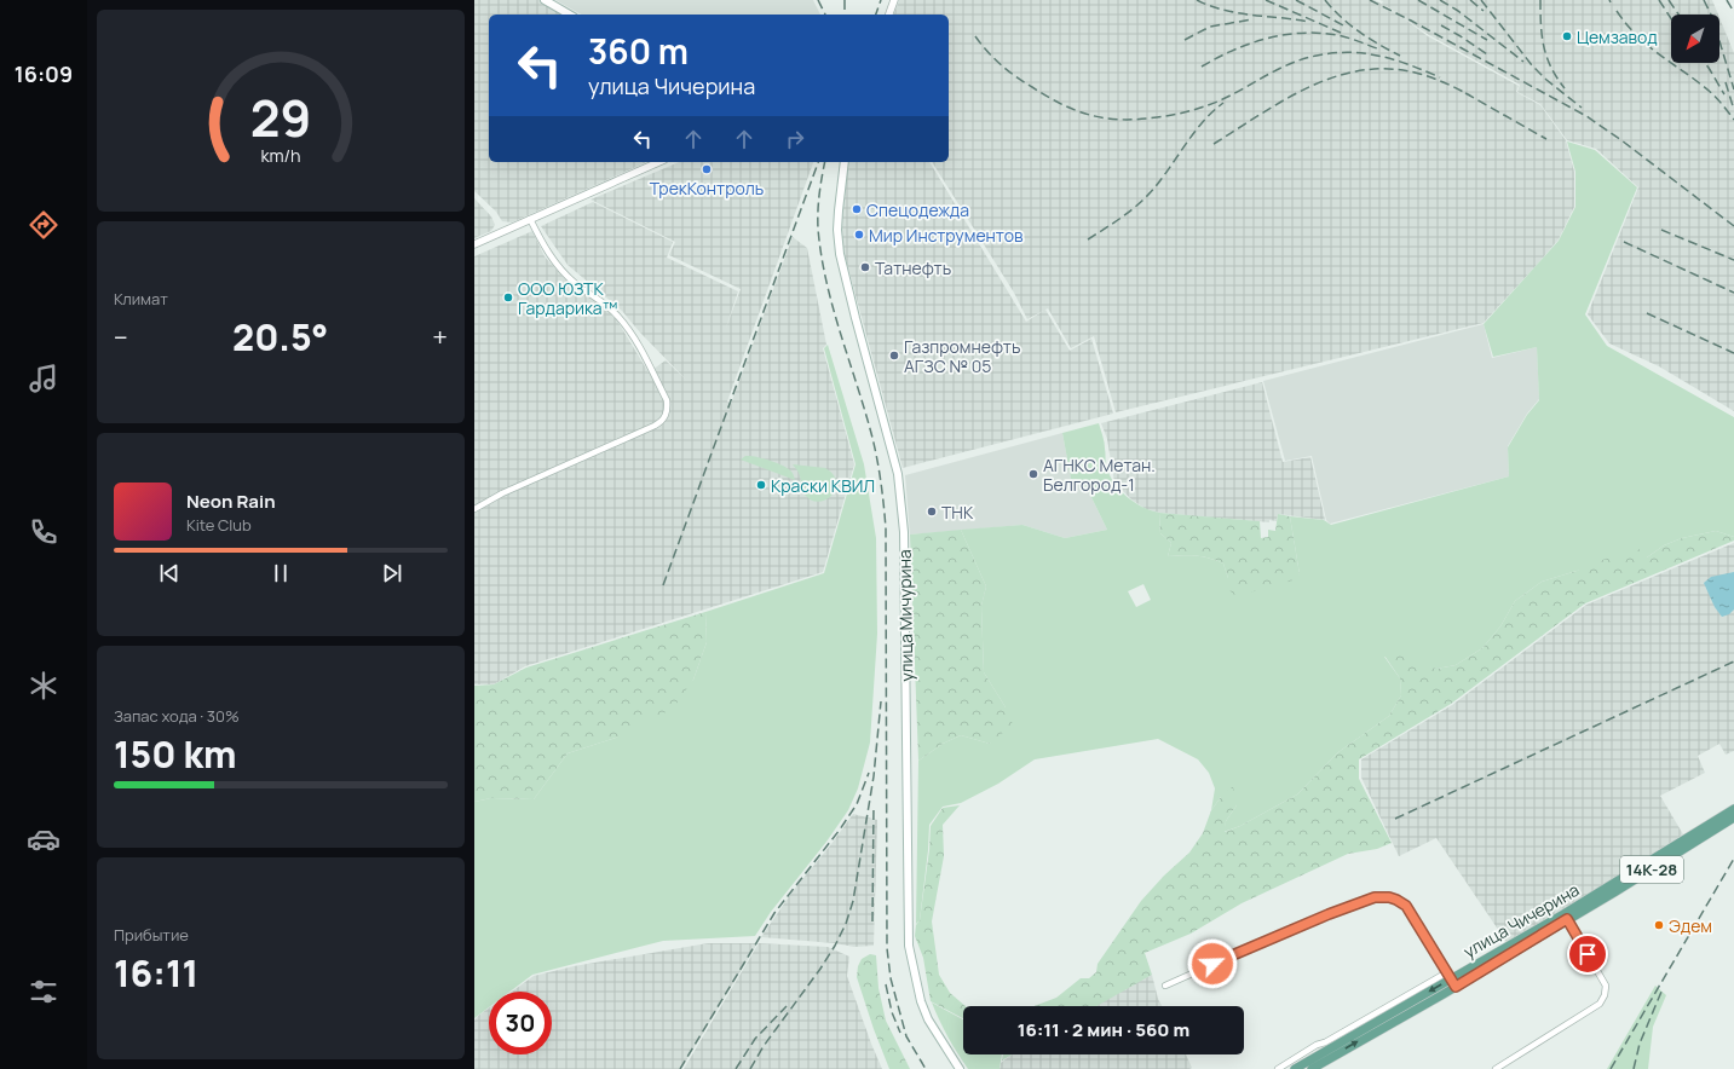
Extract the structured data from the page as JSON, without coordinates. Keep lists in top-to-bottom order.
{
  "streets": {
    "main road": ["улица Мичурина", "14К-28", "улица Чичерина"]
  },
  "places": [
    "Цемзавод",
    "ТрекКонтроль",
    "Спецодежда",
    "Мир Инструментов",
    "Татнефть",
    "ООО ЮЗТК Гардарика™",
    "Газпромнефть АГЗС № 05",
    "АГНКС Метан. Белгород-1",
    "Краски КВИЛ",
    "ТНК",
    "Эдем"
  ],
  "north": "bottom left",
  "page": {
    "tabs": "16:09",
    "turn": ["360 m", "улица Чичерина"],
    "tile": [
      "Климат",
      ["Запас хода · 30%", "150 km"],
      ["Прибытие", "16:11"]
    ],
    "heat": ["−", "20.5°", "+"],
    "song": ["Neon Rain", "Kite Club"],
    "limit": "30",
    "trip": "16:11 · 2 мин · 560 m",
    "gauge": ["29", "km/h"]
  }
}
